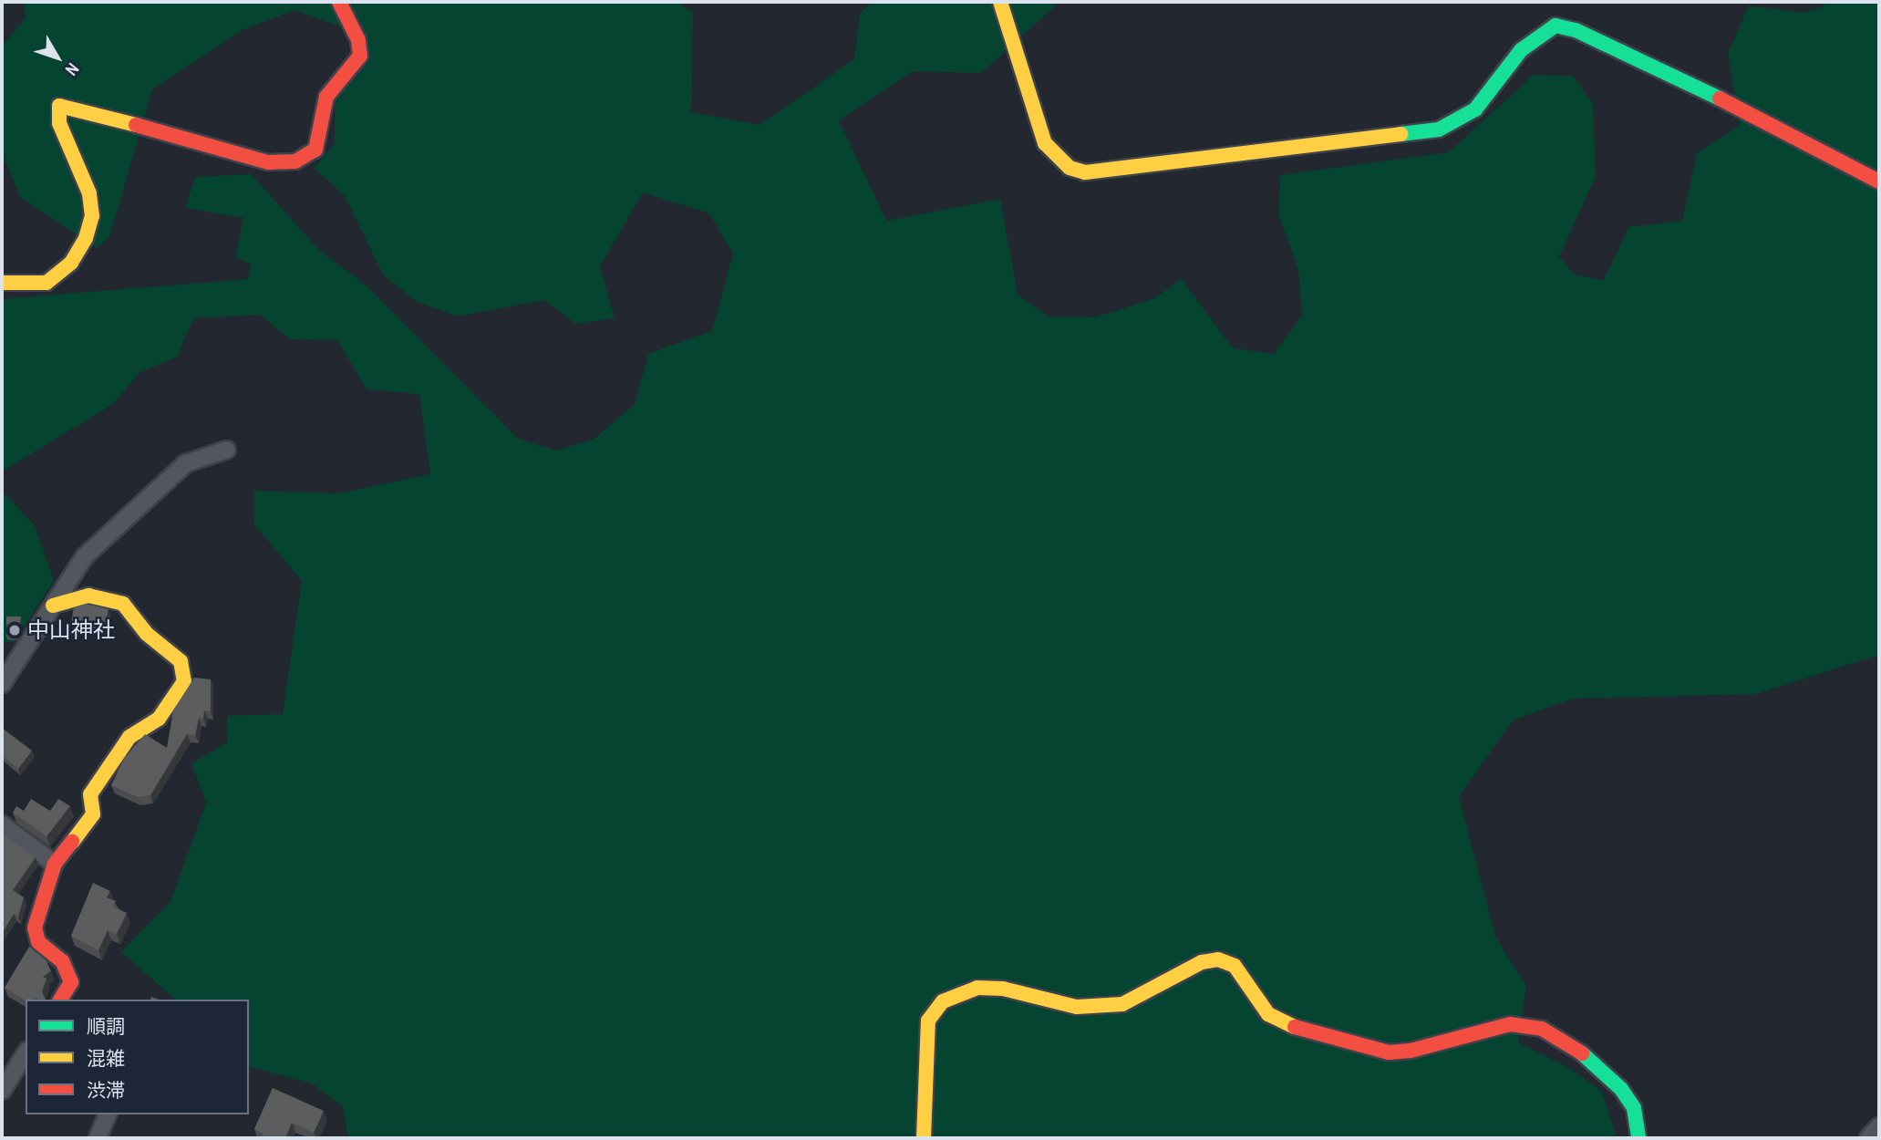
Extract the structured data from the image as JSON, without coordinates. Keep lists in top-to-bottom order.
{
  "places": ["中山神社"],
  "legend": ["順調", "混雑", "渋滞"],
  "north": "bottom right"
}
